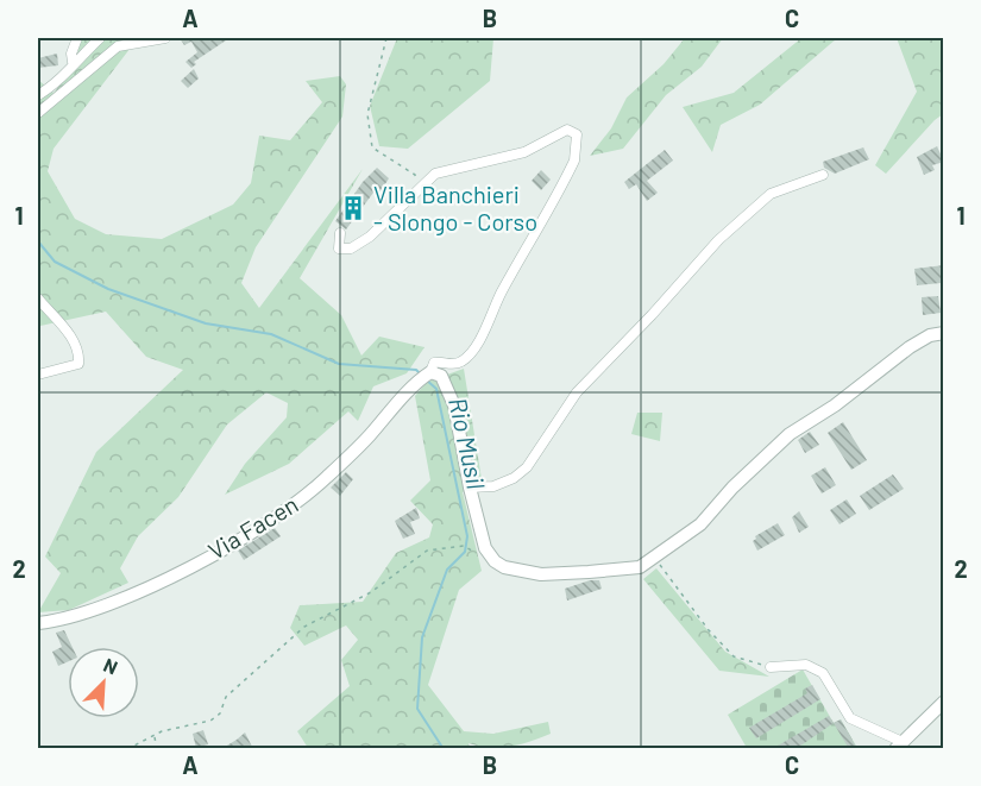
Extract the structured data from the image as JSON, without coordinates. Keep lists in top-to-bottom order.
{
  "streets": {
    "street": ["Via Facen"]
  },
  "water": ["Rio Musil"],
  "places": {
    "building": ["Villa Banchieri - Slongo - Corso"]
  },
  "north": "top right",
  "grid": {
    "columns": ["A", "B", "C"],
    "rows": ["1", "2"]
  }
}
